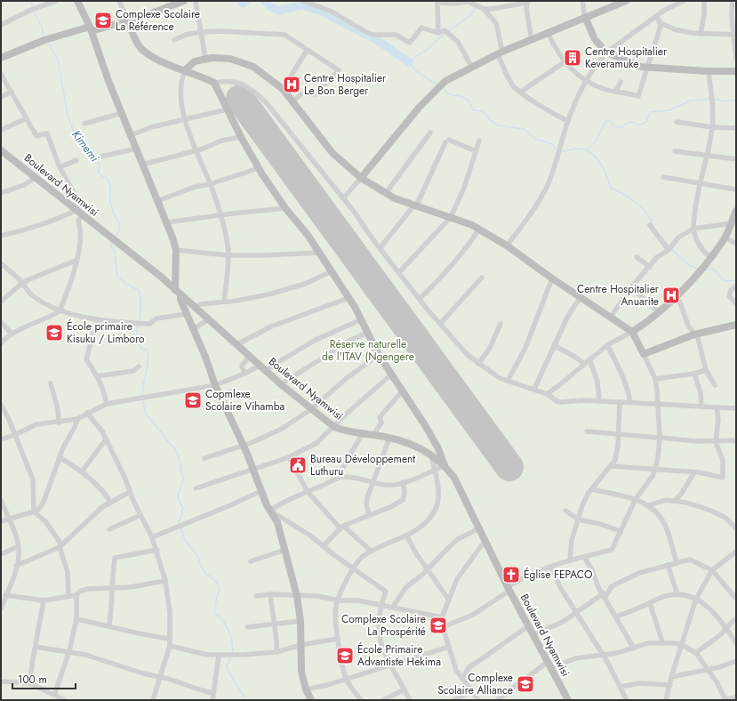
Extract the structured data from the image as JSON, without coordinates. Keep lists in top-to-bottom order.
{
  "streets": {
    "street": ["Boulevard Nyamwisi"]
  },
  "water": ["Kimemi"],
  "parks": ["Réserve naturelle de l'ITAV (Ngengere"],
  "places": {
    "school or university": [
      "Complexe Scolaire La Référence",
      "École primaire Kisuku / Limboro",
      "Copmlexe Scolaire Vihamba",
      "Complexe Scolaire La Prospérité",
      "École Primaire Advantiste Hekima",
      "Complexe Scolaire Alliance"
    ],
    "building": ["Centre Hospitalier Keveramuke"],
    "hospital": ["Centre Hospitalier Le Bon Berger", "Centre Hospitalier Anuarite"],
    "public building": ["Bureau Développement Luthuru"],
    "church": ["Église FEPACO"]
  },
  "scale_bar": "100 m"
}
